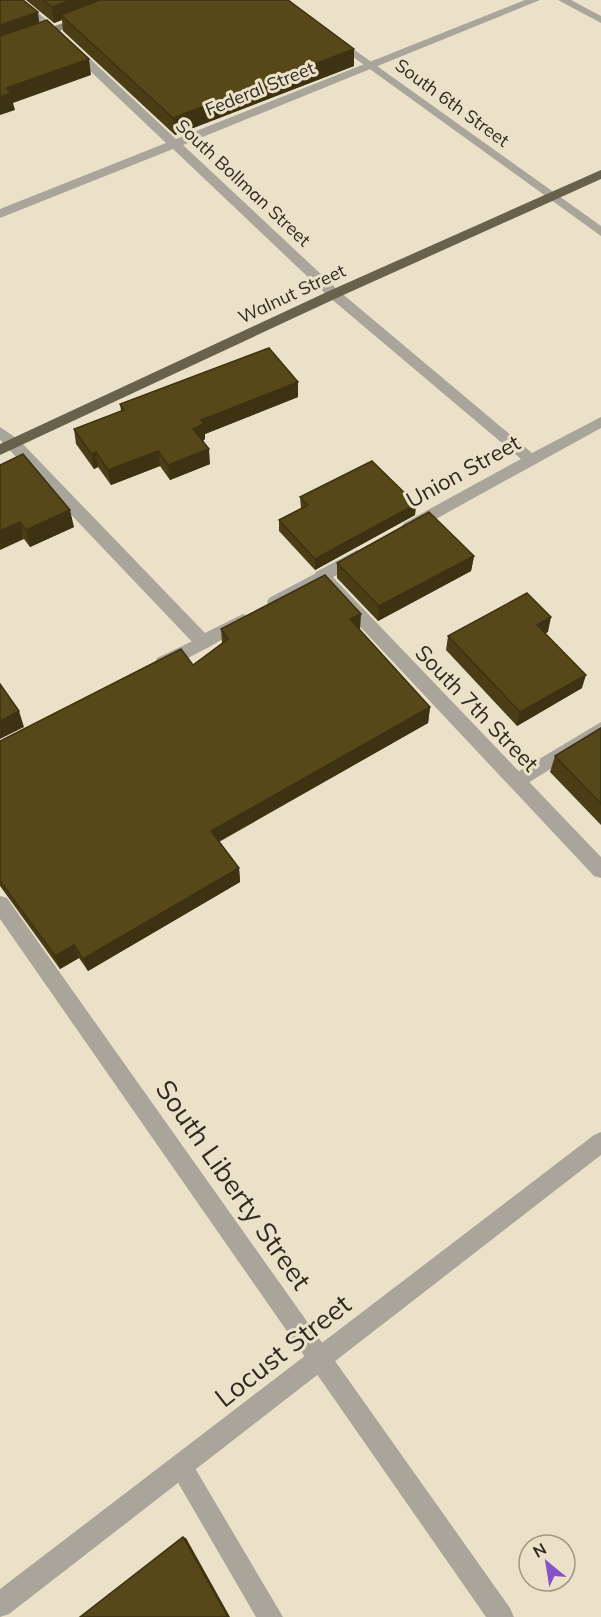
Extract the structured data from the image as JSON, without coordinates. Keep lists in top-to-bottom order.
{
  "streets": {
    "highway": ["Walnut Street"],
    "street": [
      "Federal Street",
      "South 6th Street",
      "South Bollman Street",
      "Union Street",
      "South 7th Street",
      "South Liberty Street",
      "Locust Street"
    ]
  },
  "crossings": [
    ["Federal Street", "South 6th Street"],
    ["Federal Street", "South Bollman Street"],
    ["South 6th Street", "Walnut Street"],
    ["South Bollman Street", "Walnut Street"],
    ["South Bollman Street", "Union Street"],
    ["South Liberty Street", "Locust Street"]
  ],
  "north": "top left"
}
